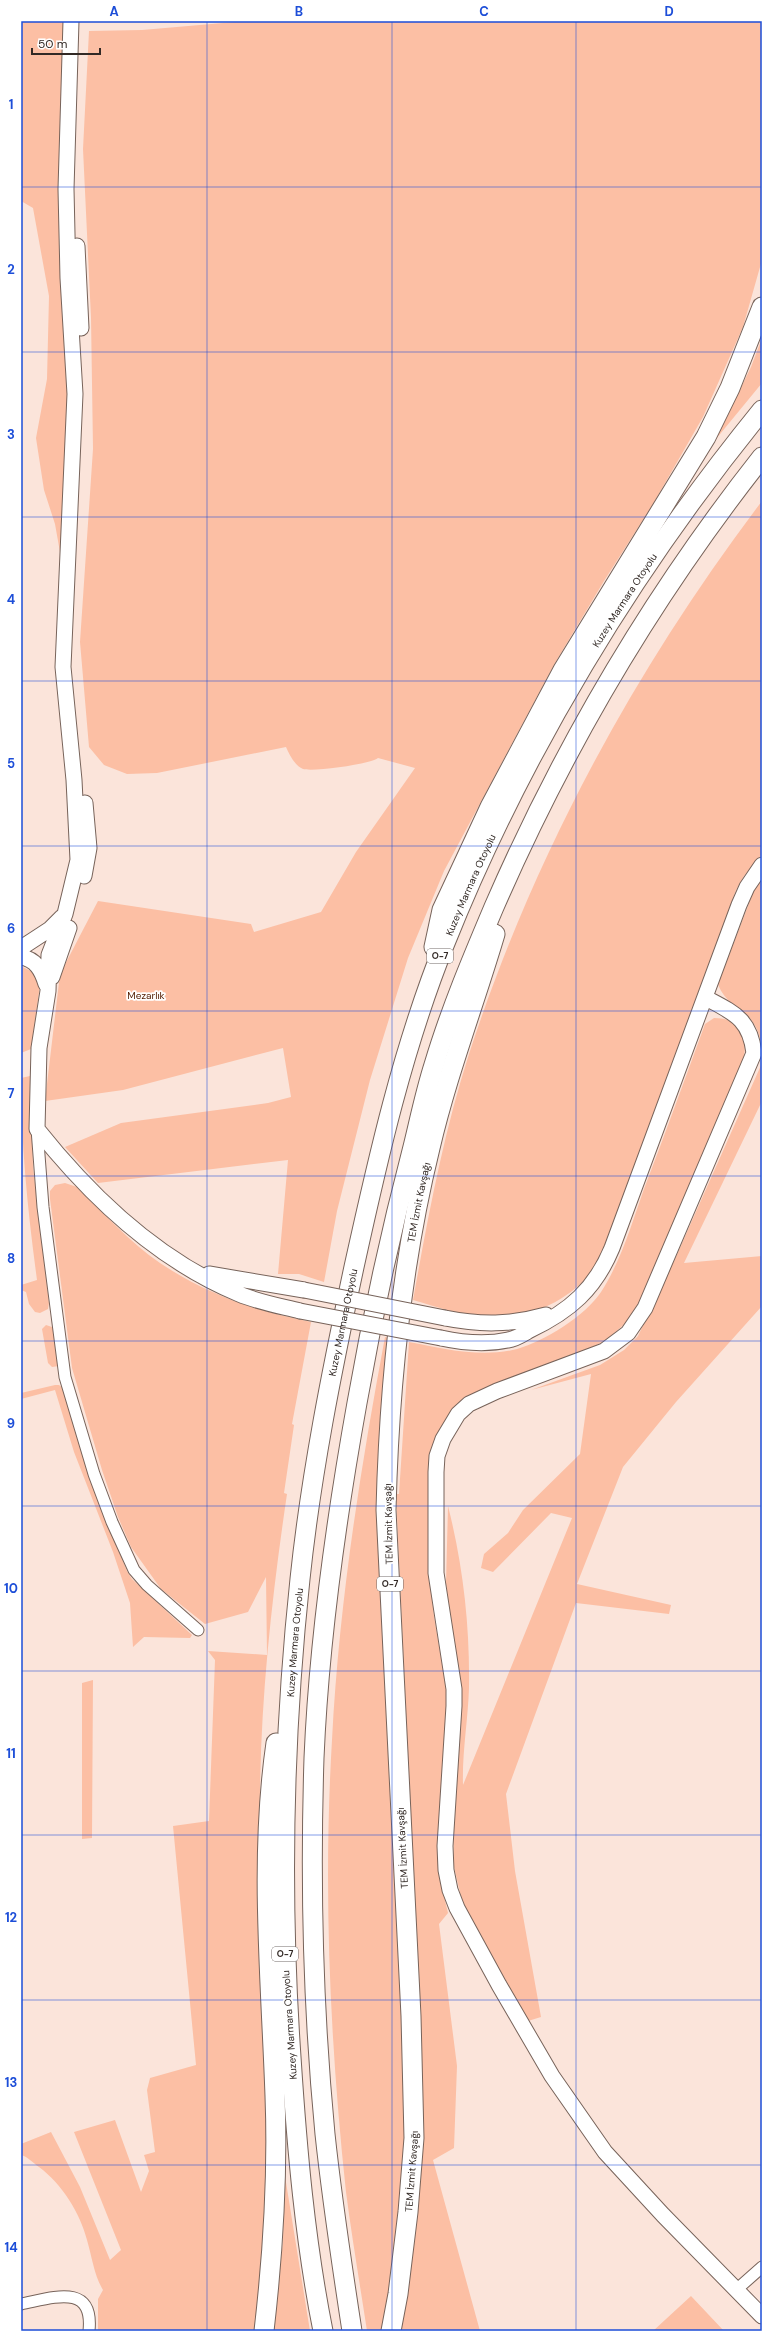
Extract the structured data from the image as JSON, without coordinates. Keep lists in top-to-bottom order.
{
  "streets": {
    "highway": ["Kuzey Marmara Otoyolu", "O-7", "TEM İzmit Kavşağı"]
  },
  "crossings": [
    ["Kuzey Marmara Otoyolu", "O-7"],
    ["O-7", "TEM İzmit Kavşağı"]
  ],
  "parks": ["Mezarlık"],
  "scale_bar": "50 m",
  "grid": {
    "columns": [
      "A",
      "B",
      "C",
      "D"
    ],
    "rows": [
      "1",
      "2",
      "3",
      "4",
      "5",
      "6",
      "7",
      "8",
      "9",
      "10",
      "11",
      "12",
      "13",
      "14"
    ]
  }
}
